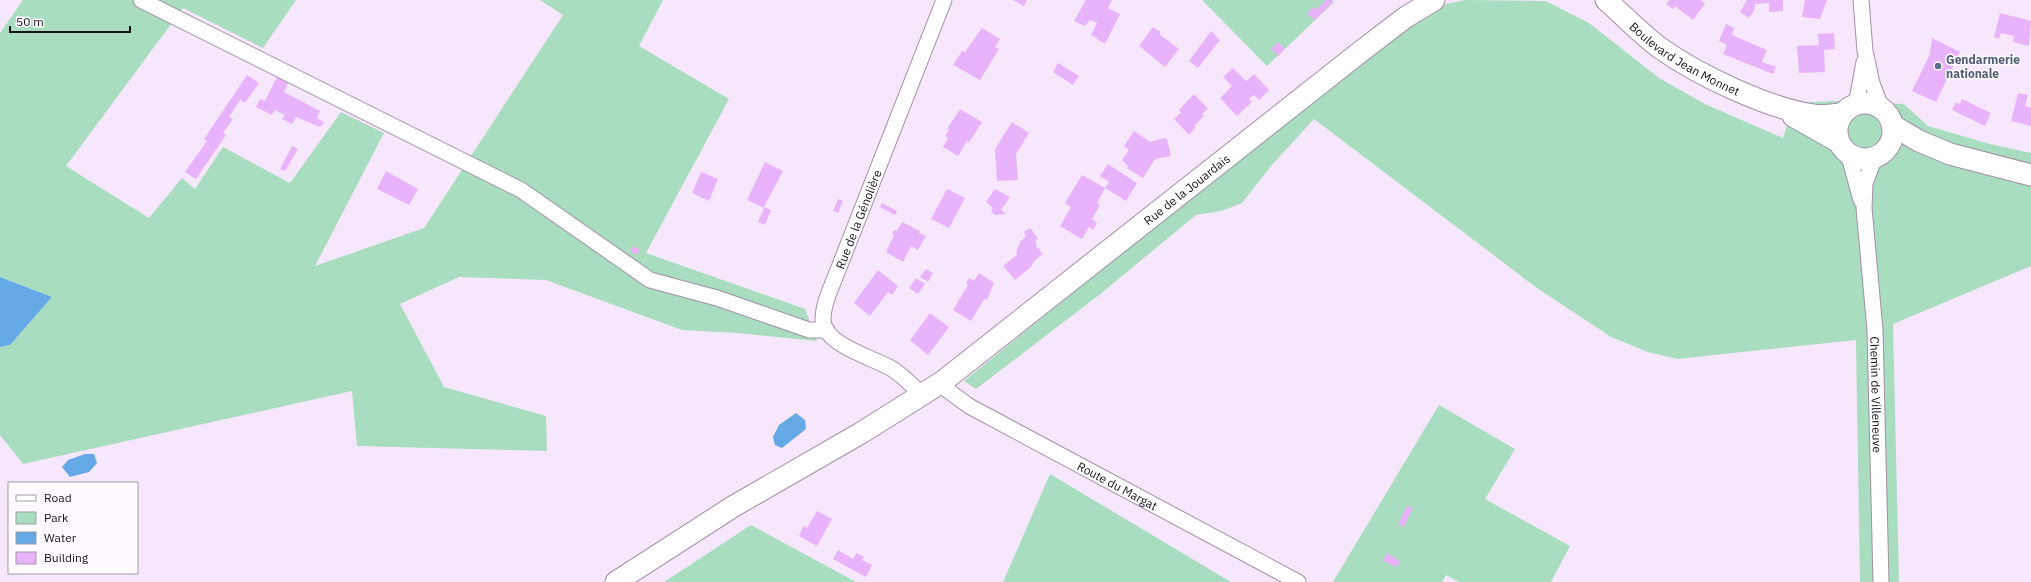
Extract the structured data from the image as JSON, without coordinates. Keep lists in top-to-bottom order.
{
  "streets": {
    "main road": ["Boulevard Jean Monnet", "Rue de la Jouardais"],
    "street": ["Rue de la Génolière", "Chemin de Villeneuve", "Route du Margat"]
  },
  "crossings": [
    ["Boulevard Jean Monnet", "Chemin de Villeneuve"],
    ["Rue de la Jouardais", "Route du Margat"]
  ],
  "places": ["Gendarmerie nationale"],
  "legend": [
    "Road",
    "Park",
    "Water",
    "Building"
  ],
  "scale_bar": "50 m"
}
